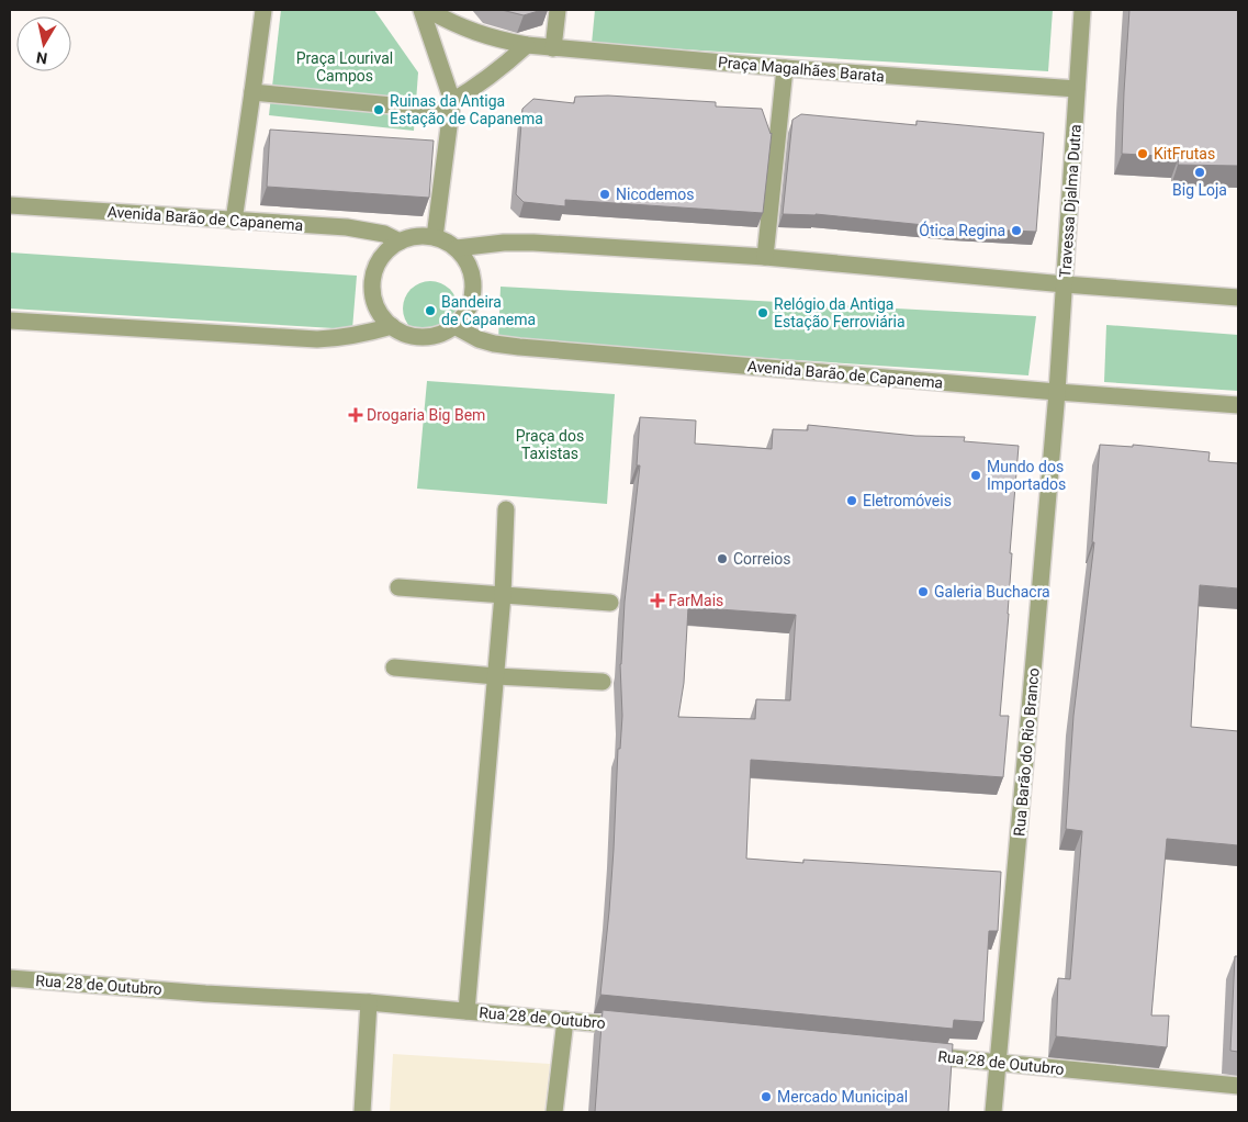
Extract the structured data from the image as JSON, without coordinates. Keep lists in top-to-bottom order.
{
  "streets": {
    "street": [
      "Praça Magalhães Barata",
      "Travessa Djalma Dutra",
      "Avenida Barão de Capanema",
      "Rua Barão do Rio Branco",
      "Rua 28 de Outubro"
    ]
  },
  "crossings": [
    ["Praça Magalhães Barata", "Travessa Djalma Dutra"],
    ["Travessa Djalma Dutra", "Avenida Barão de Capanema"],
    ["Travessa Djalma Dutra", "Rua Barão do Rio Branco"],
    ["Avenida Barão de Capanema", "Rua Barão do Rio Branco"],
    ["Rua Barão do Rio Branco", "Rua 28 de Outubro"]
  ],
  "parks": ["Praça Lourival Campos", "Praça dos Taxistas"],
  "places": {
    "other": [
      "Ruinas da Antiga Estação de Capanema",
      "KitFrutas",
      "Big Loja",
      "Nicodemos",
      "Ótica Regina",
      "Bandeira de Capanema",
      "Relógio da Antiga Estação Ferroviária",
      "Mundo dos Importados",
      "Eletromóveis",
      "Correios",
      "Galeria Buchacra",
      "Mercado Municipal"
    ],
    "health": ["Drogaria Big Bem", "FarMais"]
  },
  "north": "bottom"
}
